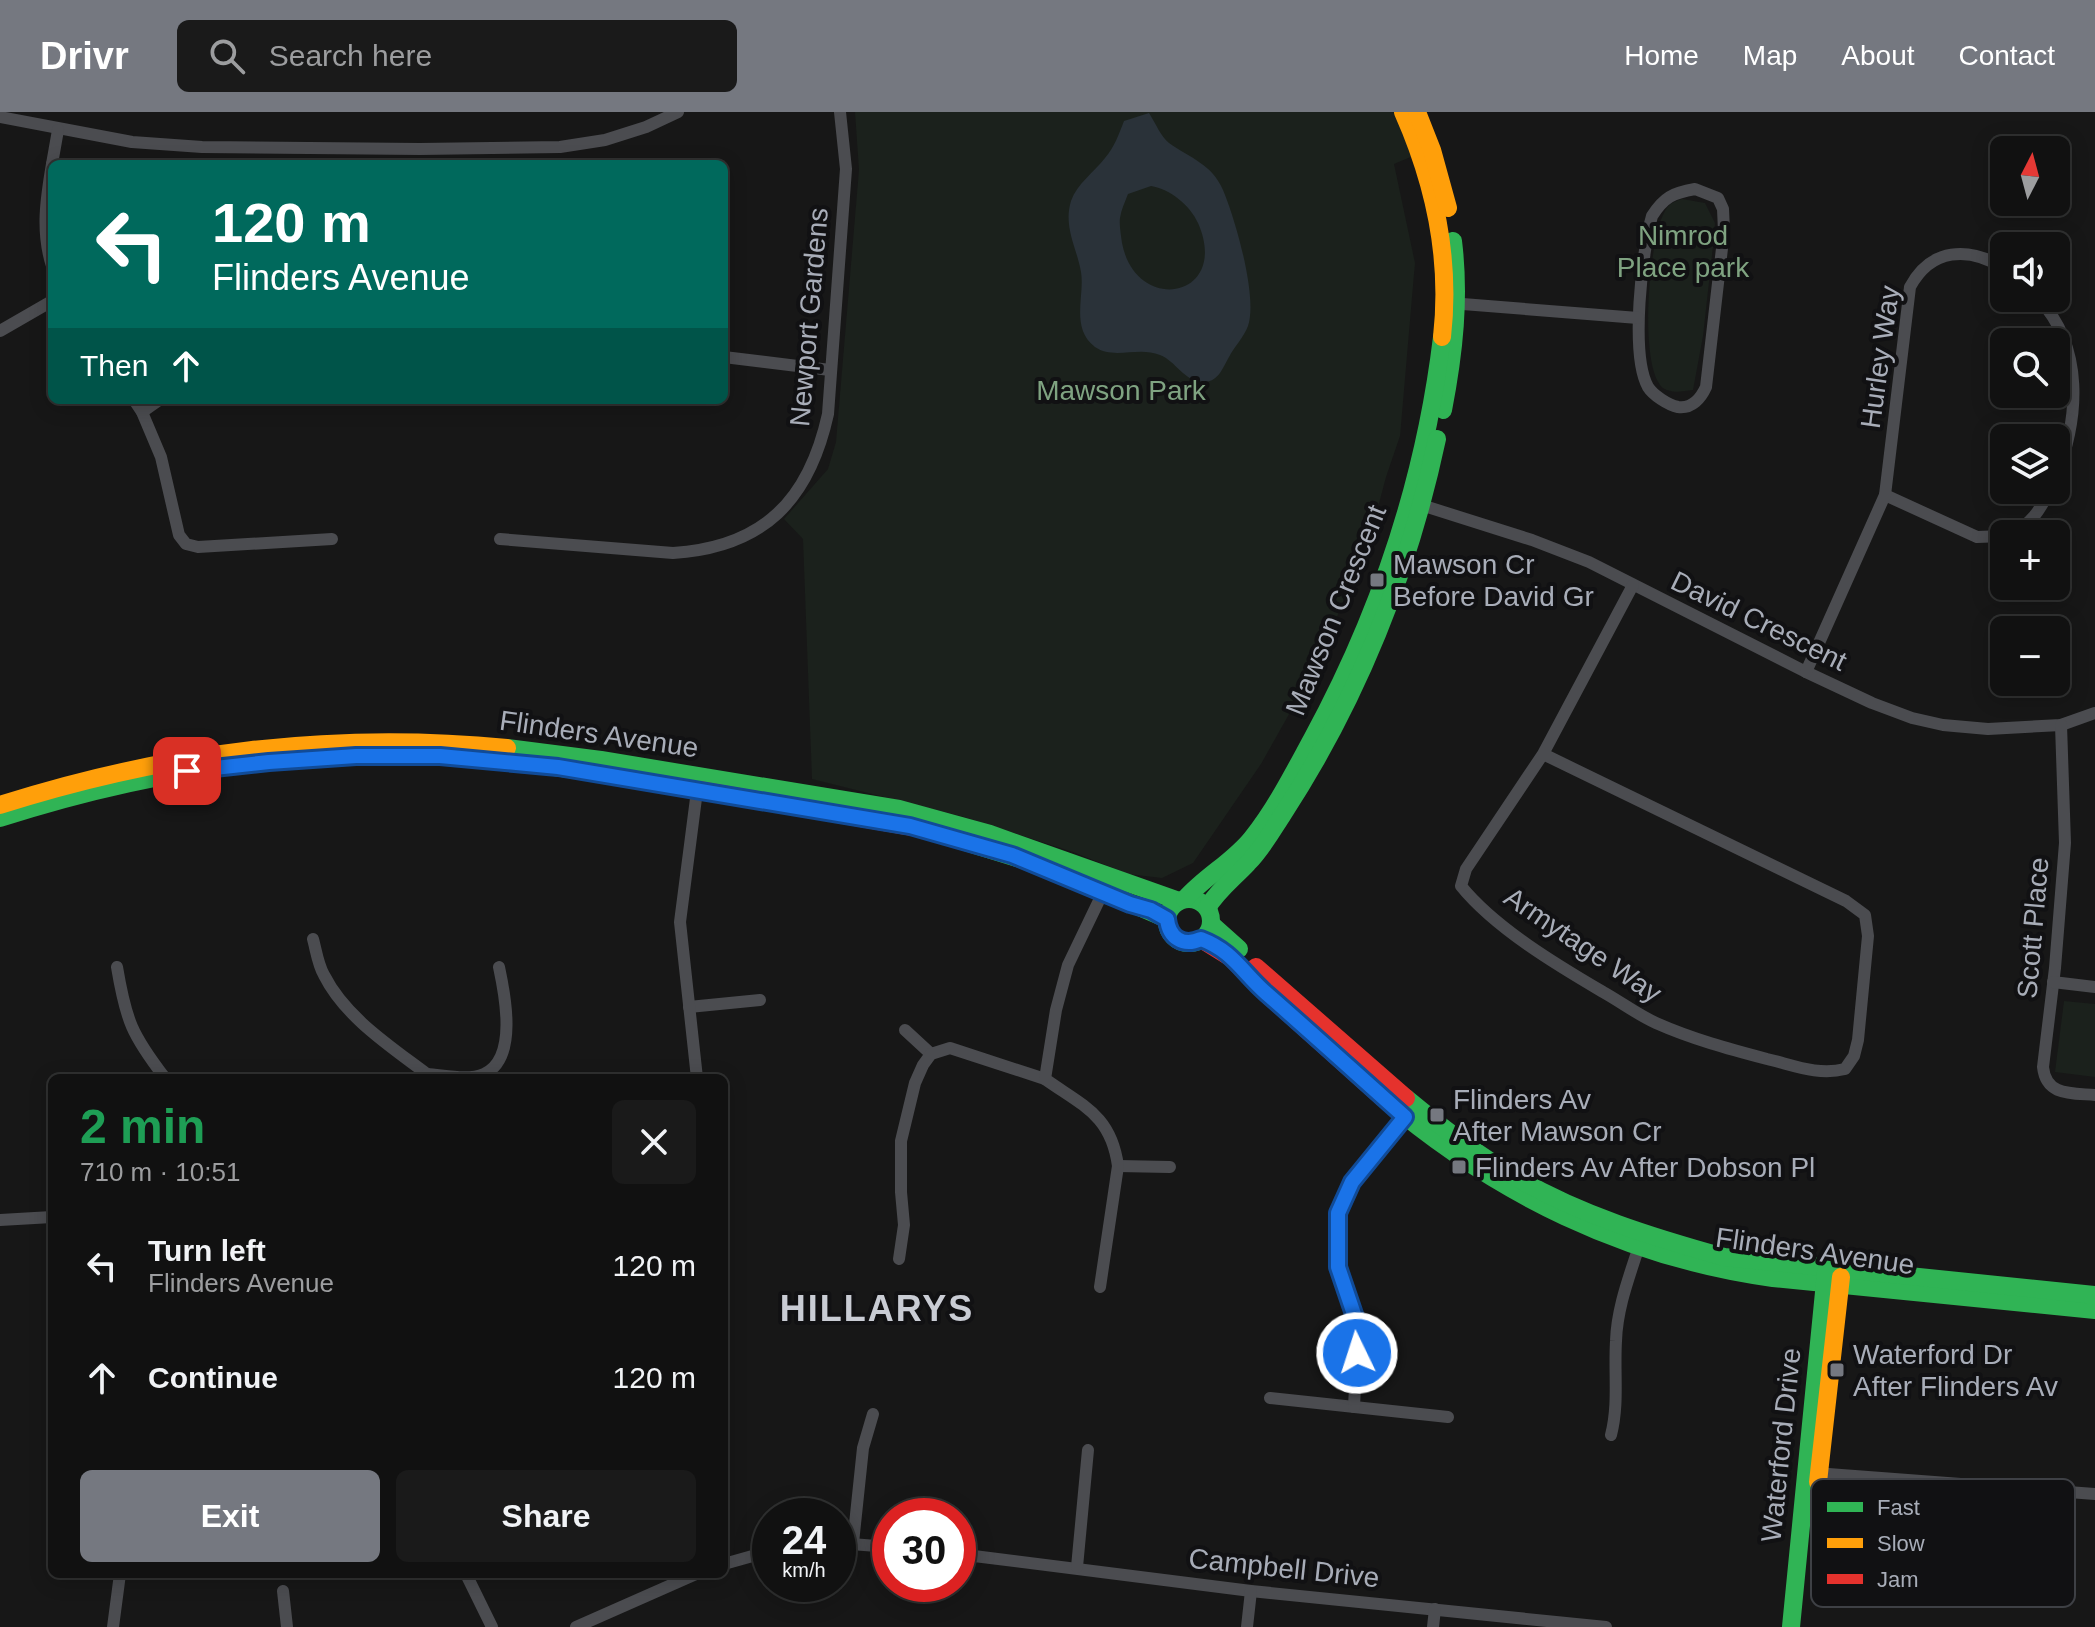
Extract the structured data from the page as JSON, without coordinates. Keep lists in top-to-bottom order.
{
  "streets": {
    "main road": ["Mawson Crescent", "Flinders Avenue", "Waterford Drive"],
    "street": [
      "Newport Gardens",
      "Hurley Way",
      "David Crescent",
      "Scott Place",
      "Armytage Way",
      "Campbell Drive"
    ]
  },
  "crossings": [
    ["Hurley Way", "David Crescent"],
    ["Mawson Crescent", "David Crescent"],
    ["Mawson Crescent", "Flinders Avenue"],
    ["David Crescent", "Scott Place"],
    ["David Crescent", "Armytage Way"],
    ["Flinders Avenue", "Waterford Drive"]
  ],
  "districts": ["HILLARYS"],
  "parks": ["Nimrod Place park", "Mawson Park"],
  "places": {
    "transit": [
      "Mawson Cr Before David Gr",
      "Flinders Av After Mawson Cr",
      "Flinders Av After Dobson Pl",
      "Waterford Dr After Flinders Av"
    ]
  },
  "legend": ["Fast", "Slow", "Jam"],
  "north": "top",
  "page": {
    "header": "Drivr",
    "search": "Search here",
    "nav": [
      "Home",
      "Map",
      "About",
      "Contact"
    ],
    "map_buttons": ["+", "−"],
    "turn": ["120 m", "Flinders Avenue"],
    "then": "Then",
    "heading": ["2 min", "710 m · 10:51"],
    "list": [
      {
        "name": "Turn left",
        "note": "Flinders Avenue",
        "value": "120 m"
      },
      {
        "name": "Continue",
        "value": "120 m"
      }
    ],
    "buttons": ["Exit", "Share"],
    "speed": "24 km/h",
    "limit": "30"
  }
}
